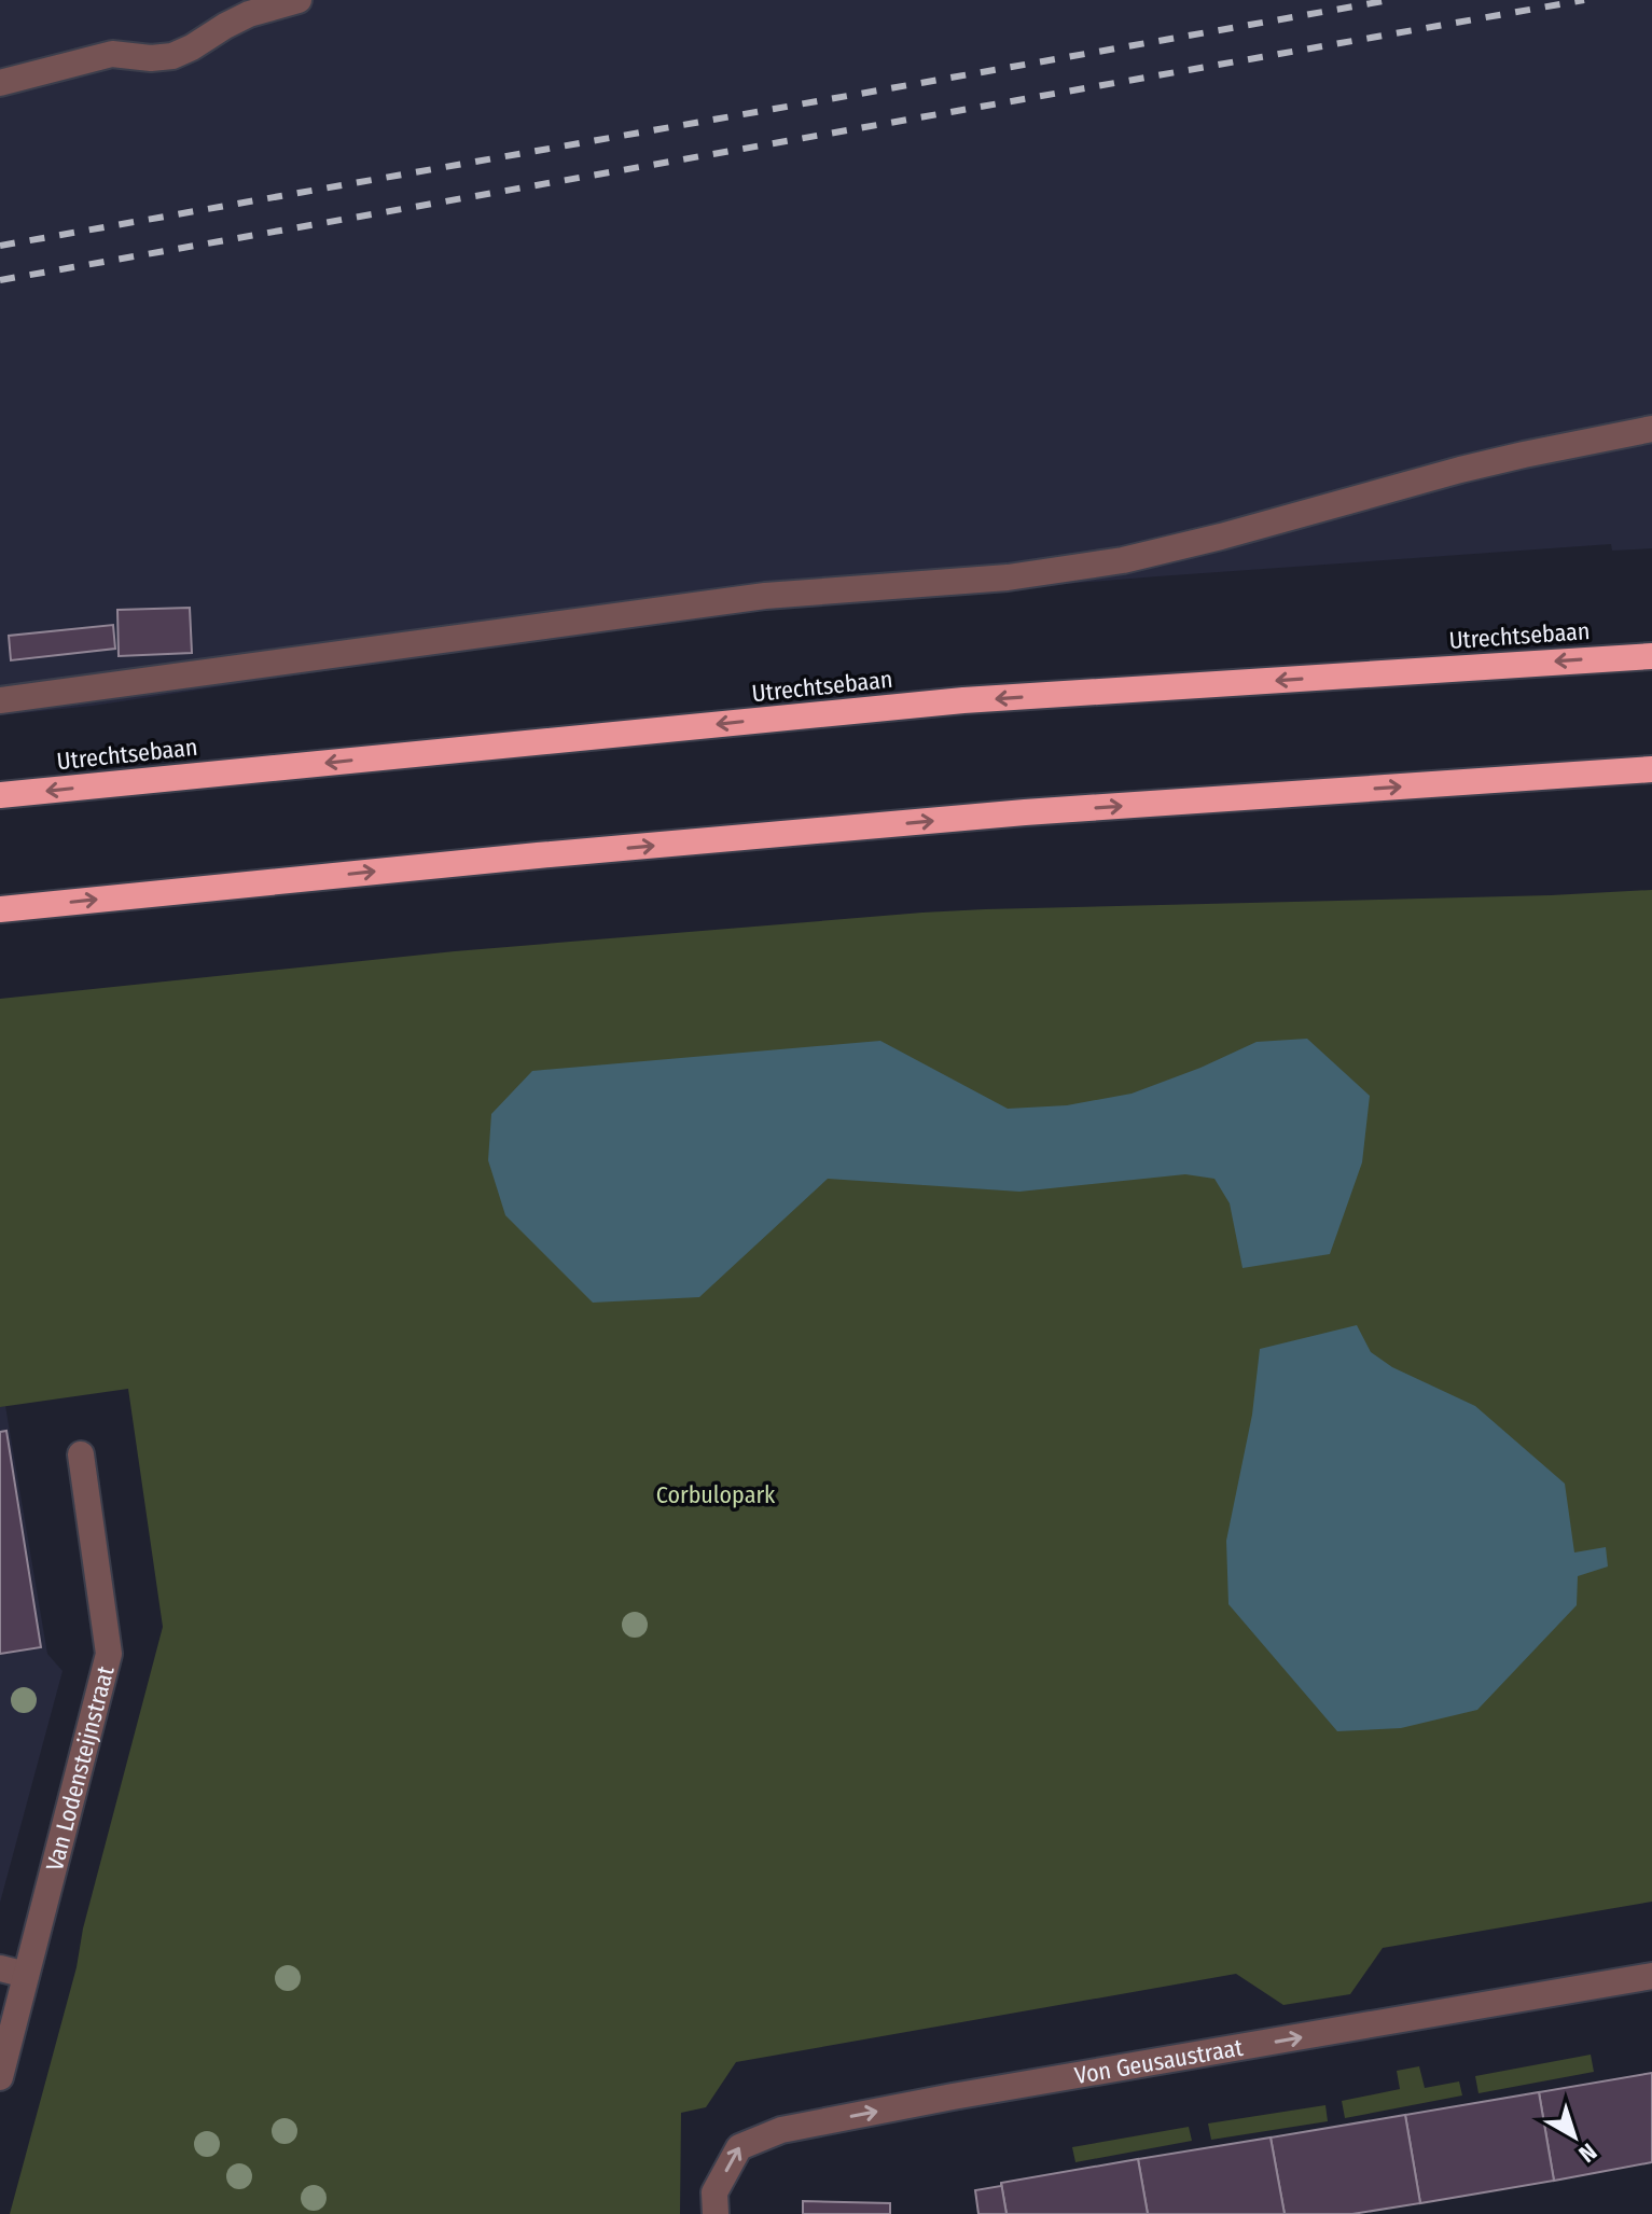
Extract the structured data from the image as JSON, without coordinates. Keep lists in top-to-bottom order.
{
  "streets": {
    "highway": ["Utrechtsebaan"],
    "street": ["Van Lodensteijnstraat", "Von Geusaustraat"]
  },
  "one_way": ["Von Geusaustraat"],
  "parks": ["Corbulopark"],
  "north": "bottom right"
}
